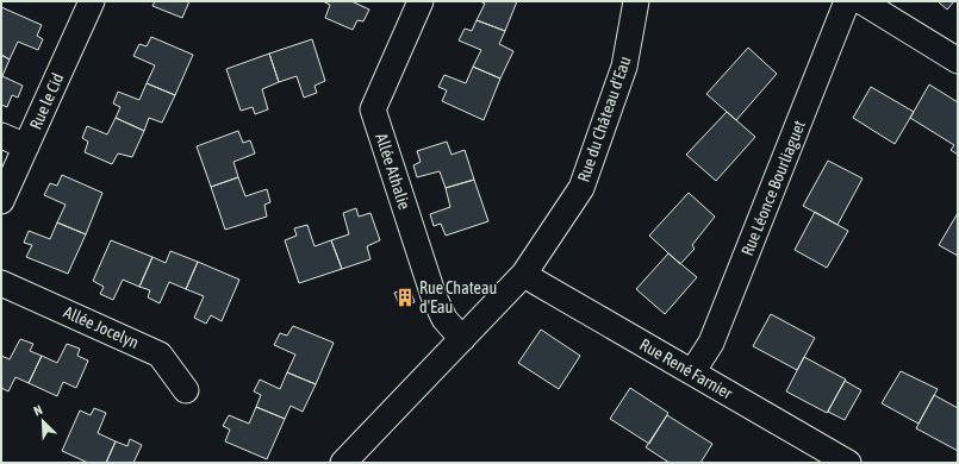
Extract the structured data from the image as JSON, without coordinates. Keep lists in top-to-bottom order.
{
  "streets": {
    "street": [
      "Rue le Cid",
      "Rue du Château d'Eau",
      "Allée Athalie",
      "Rue Léonce Bourliaguet",
      "Allée Jocelyn",
      "Rue René Farnier"
    ]
  },
  "crossings": [
    ["Rue du Château d'Eau", "Allée Athalie"],
    ["Rue du Château d'Eau", "Rue René Farnier"],
    ["Rue Léonce Bourliaguet", "Rue René Farnier"]
  ],
  "places": {
    "building": ["Rue Chateau d'Eau"]
  },
  "north": "top left"
}
